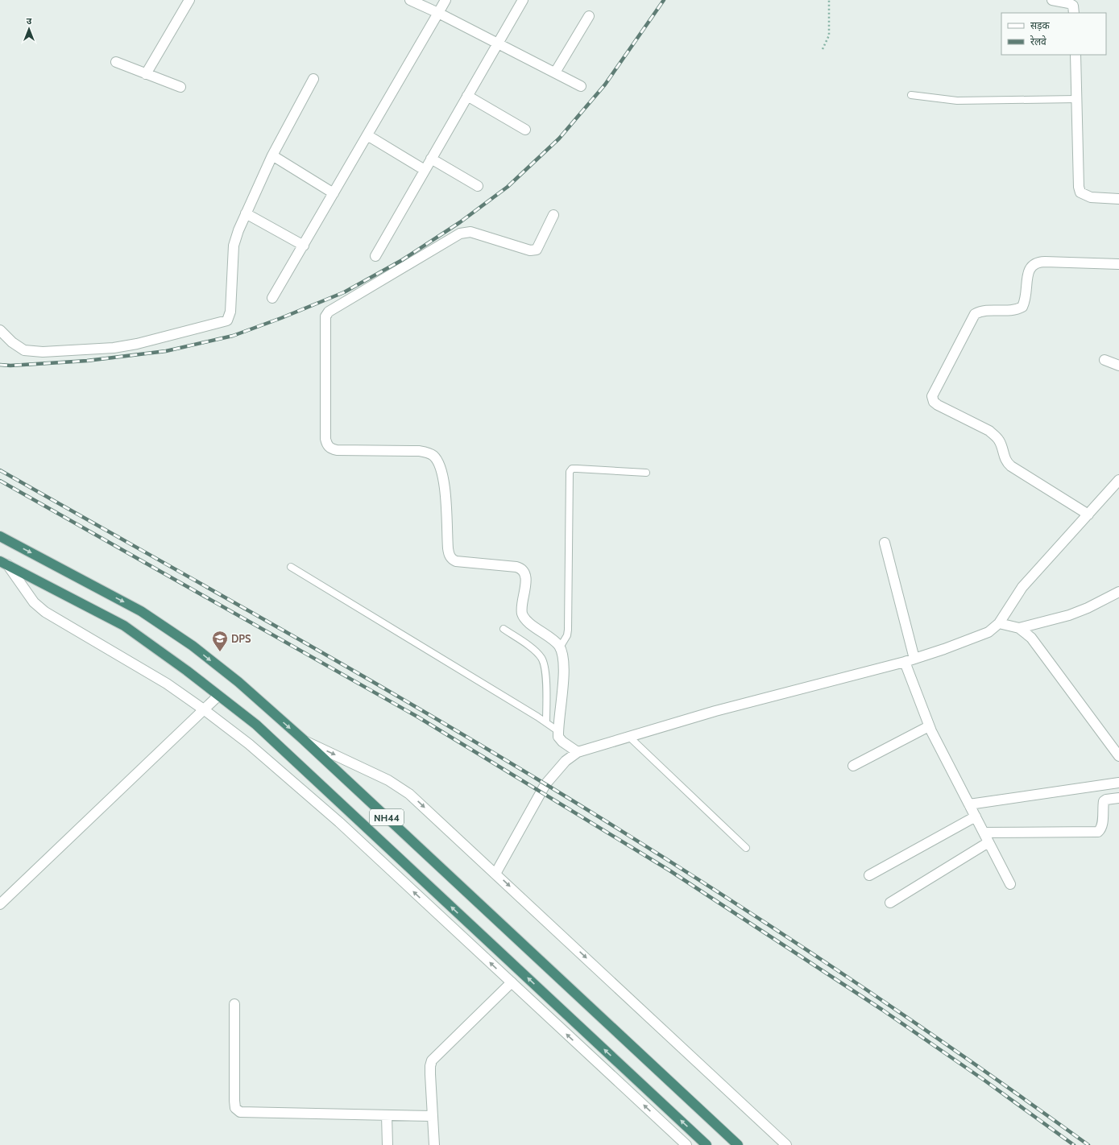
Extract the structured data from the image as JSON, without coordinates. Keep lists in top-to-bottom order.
{
  "streets": {
    "highway": ["NH44"]
  },
  "places": {
    "school or university": ["DPS"]
  },
  "legend": ["सड़क", "रेलवे"],
  "north": "top"
}
